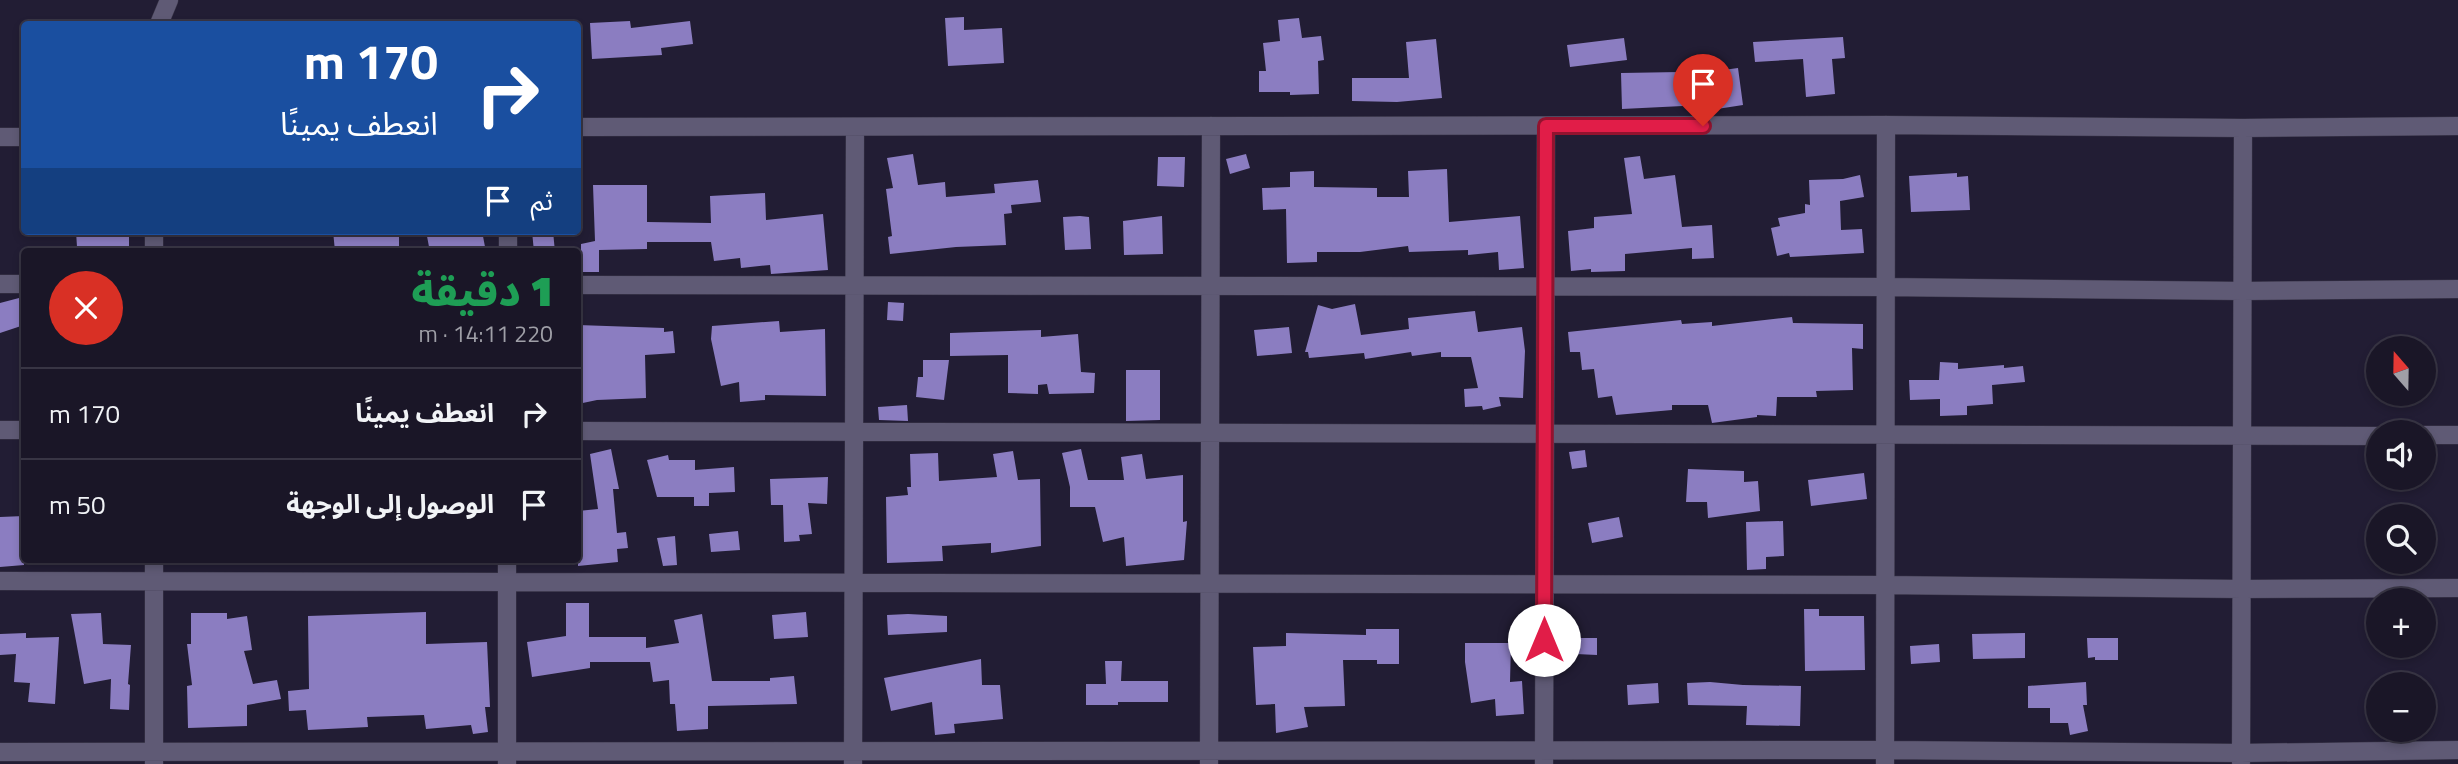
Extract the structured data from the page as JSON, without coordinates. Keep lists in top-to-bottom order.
{
  "north": "top",
  "page": {
    "turn": ["170 m", "انعطف يمينًا"],
    "then": "ثم",
    "heading": ["1 دقيقة", "220 m · 14:11"],
    "map_buttons": ["+", "−"],
    "list": [
      {
        "name": "انعطف يمينًا",
        "value": "170 m"
      },
      {
        "name": "الوصول إلى الوجهة",
        "value": "50 m"
      }
    ]
  }
}
